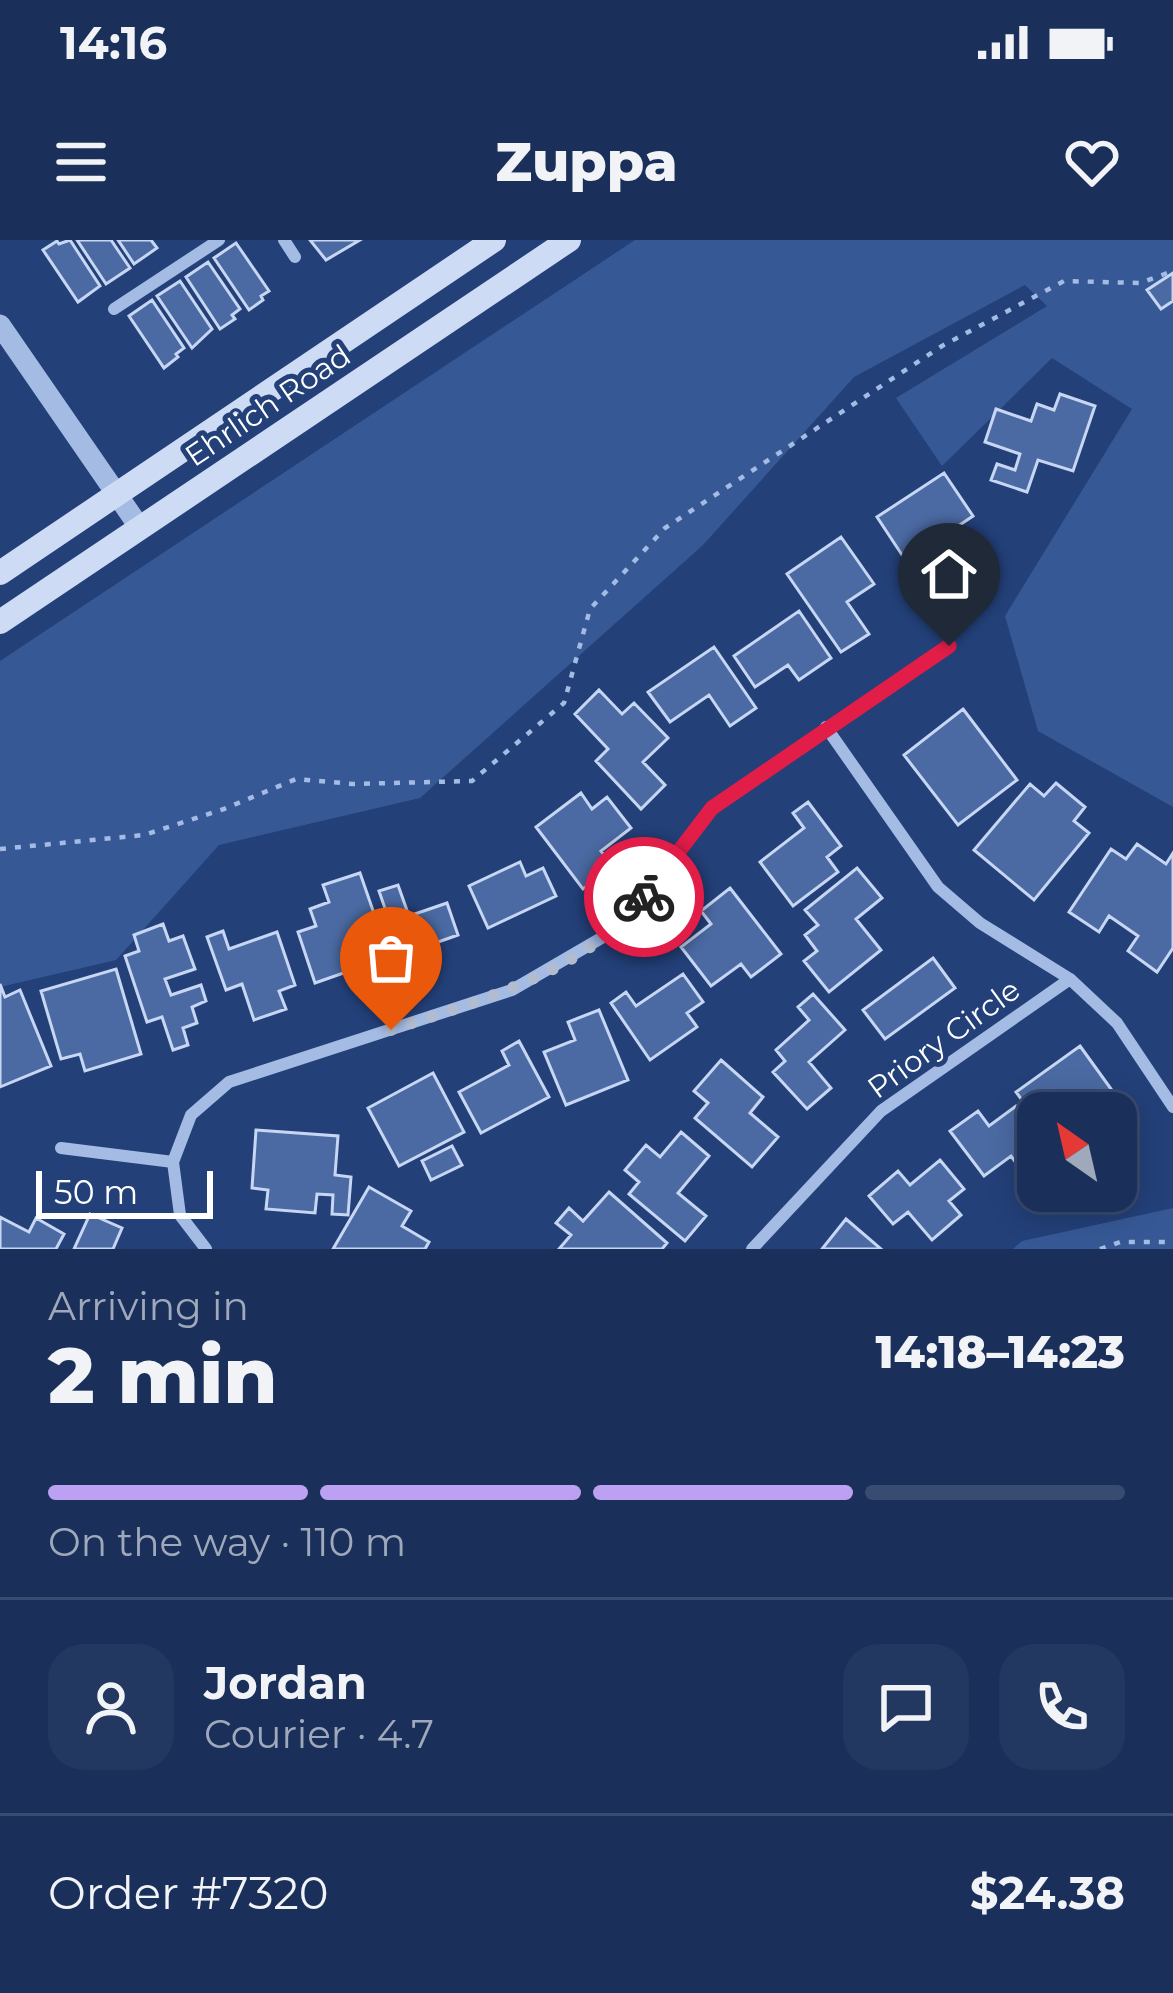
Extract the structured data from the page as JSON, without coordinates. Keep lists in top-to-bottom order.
{
  "streets": {
    "main road": ["Ehrlich Road"],
    "street": ["Priory Circle"]
  },
  "scale_bar": "50 m",
  "north": "top left",
  "page": {
    "status": "14:16",
    "header": "Zuppa",
    "scale": "50 m",
    "heading": ["2 min", "Arriving in", "14:18–14:23"],
    "panel": [
      "Jordan",
      "Courier · 4.7",
      "Order #7320",
      "$24.38"
    ],
    "bar": "On the way · 110 m"
  }
}
